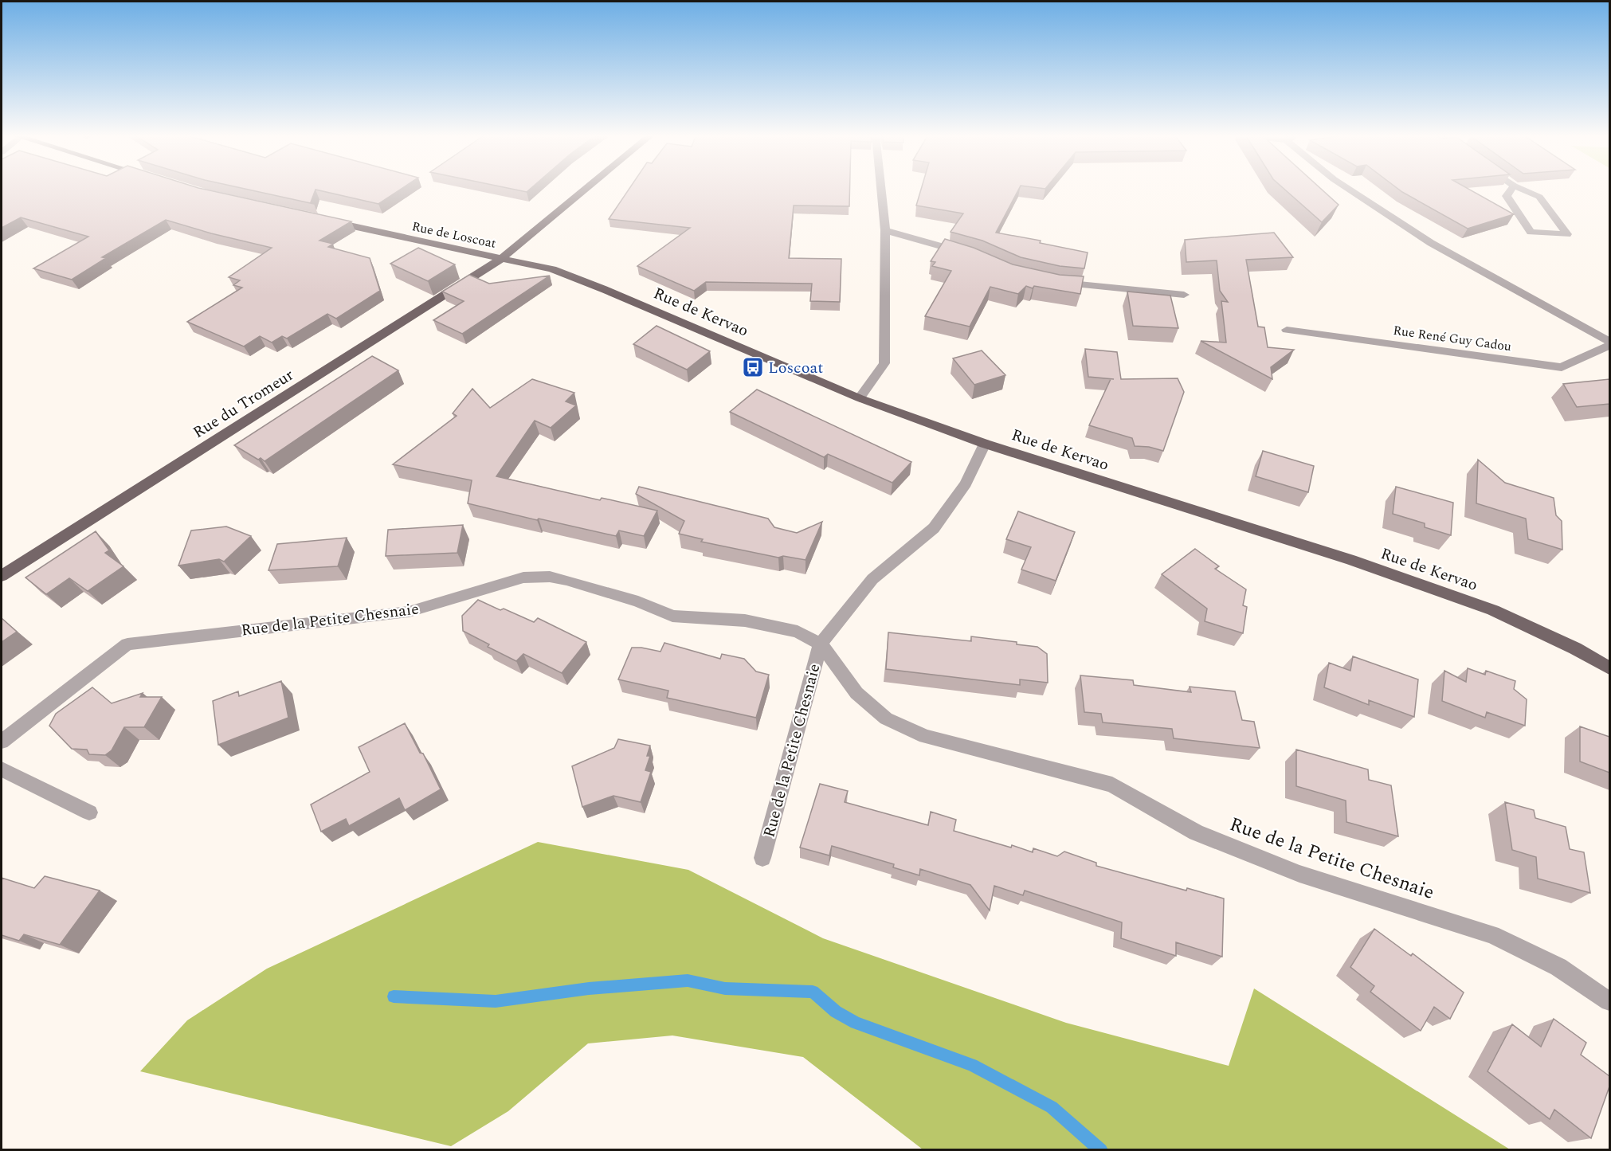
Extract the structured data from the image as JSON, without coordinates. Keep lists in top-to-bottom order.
{
  "streets": {
    "main road": ["Rue de Loscoat", "Rue de Kervao", "Rue du Tromeur"],
    "street": ["Rue René Guy Cadou", "Rue de la Petite Chesnaie"]
  },
  "crossings": [
    ["Rue de Loscoat", "Rue de Kervao"],
    ["Rue de Loscoat", "Rue du Tromeur"],
    ["Rue de Kervao", "Rue du Tromeur"],
    ["Rue de Kervao", "Rue de la Petite Chesnaie"]
  ],
  "places": {
    "bus stop": ["Loscoat"]
  }
}
